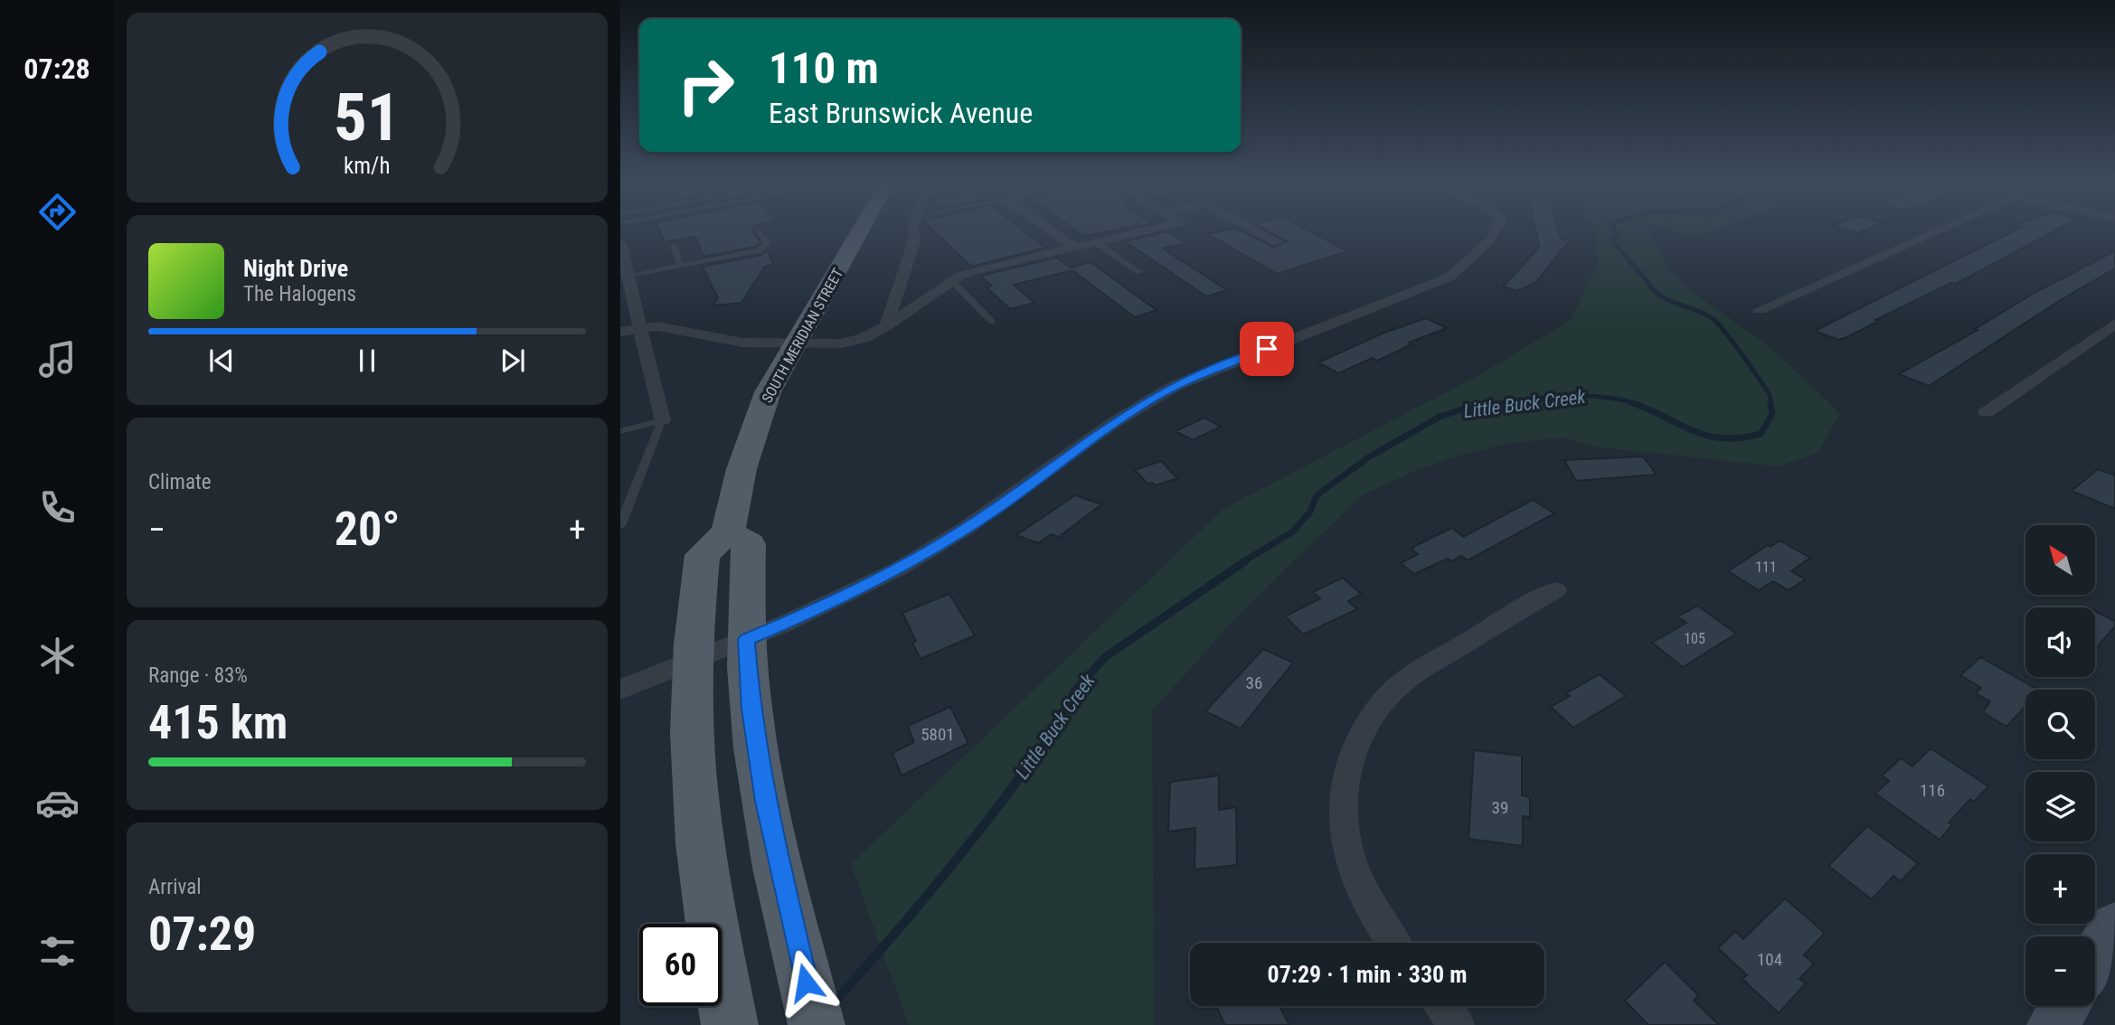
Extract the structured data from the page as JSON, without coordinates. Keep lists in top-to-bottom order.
{
  "streets": {
    "main road": ["SOUTH MERIDIAN STREET"]
  },
  "water": ["Little Buck Creek"],
  "house_numbers": [
    "111",
    "105",
    "36",
    "5801",
    "116",
    "39",
    "104"
  ],
  "north": "top left",
  "page": {
    "tabs": "07:28",
    "turn": ["110 m", "East Brunswick Avenue"],
    "song": ["Night Drive", "The Halogens"],
    "tile": [
      "Climate",
      ["Range · 83%", "415 km"],
      ["Arrival", "07:29"]
    ],
    "heat": ["−", "20°", "+"],
    "map_buttons": ["+", "−"],
    "limit": "60",
    "trip": "07:29 · 1 min · 330 m",
    "gauge": ["51", "km/h"]
  }
}
